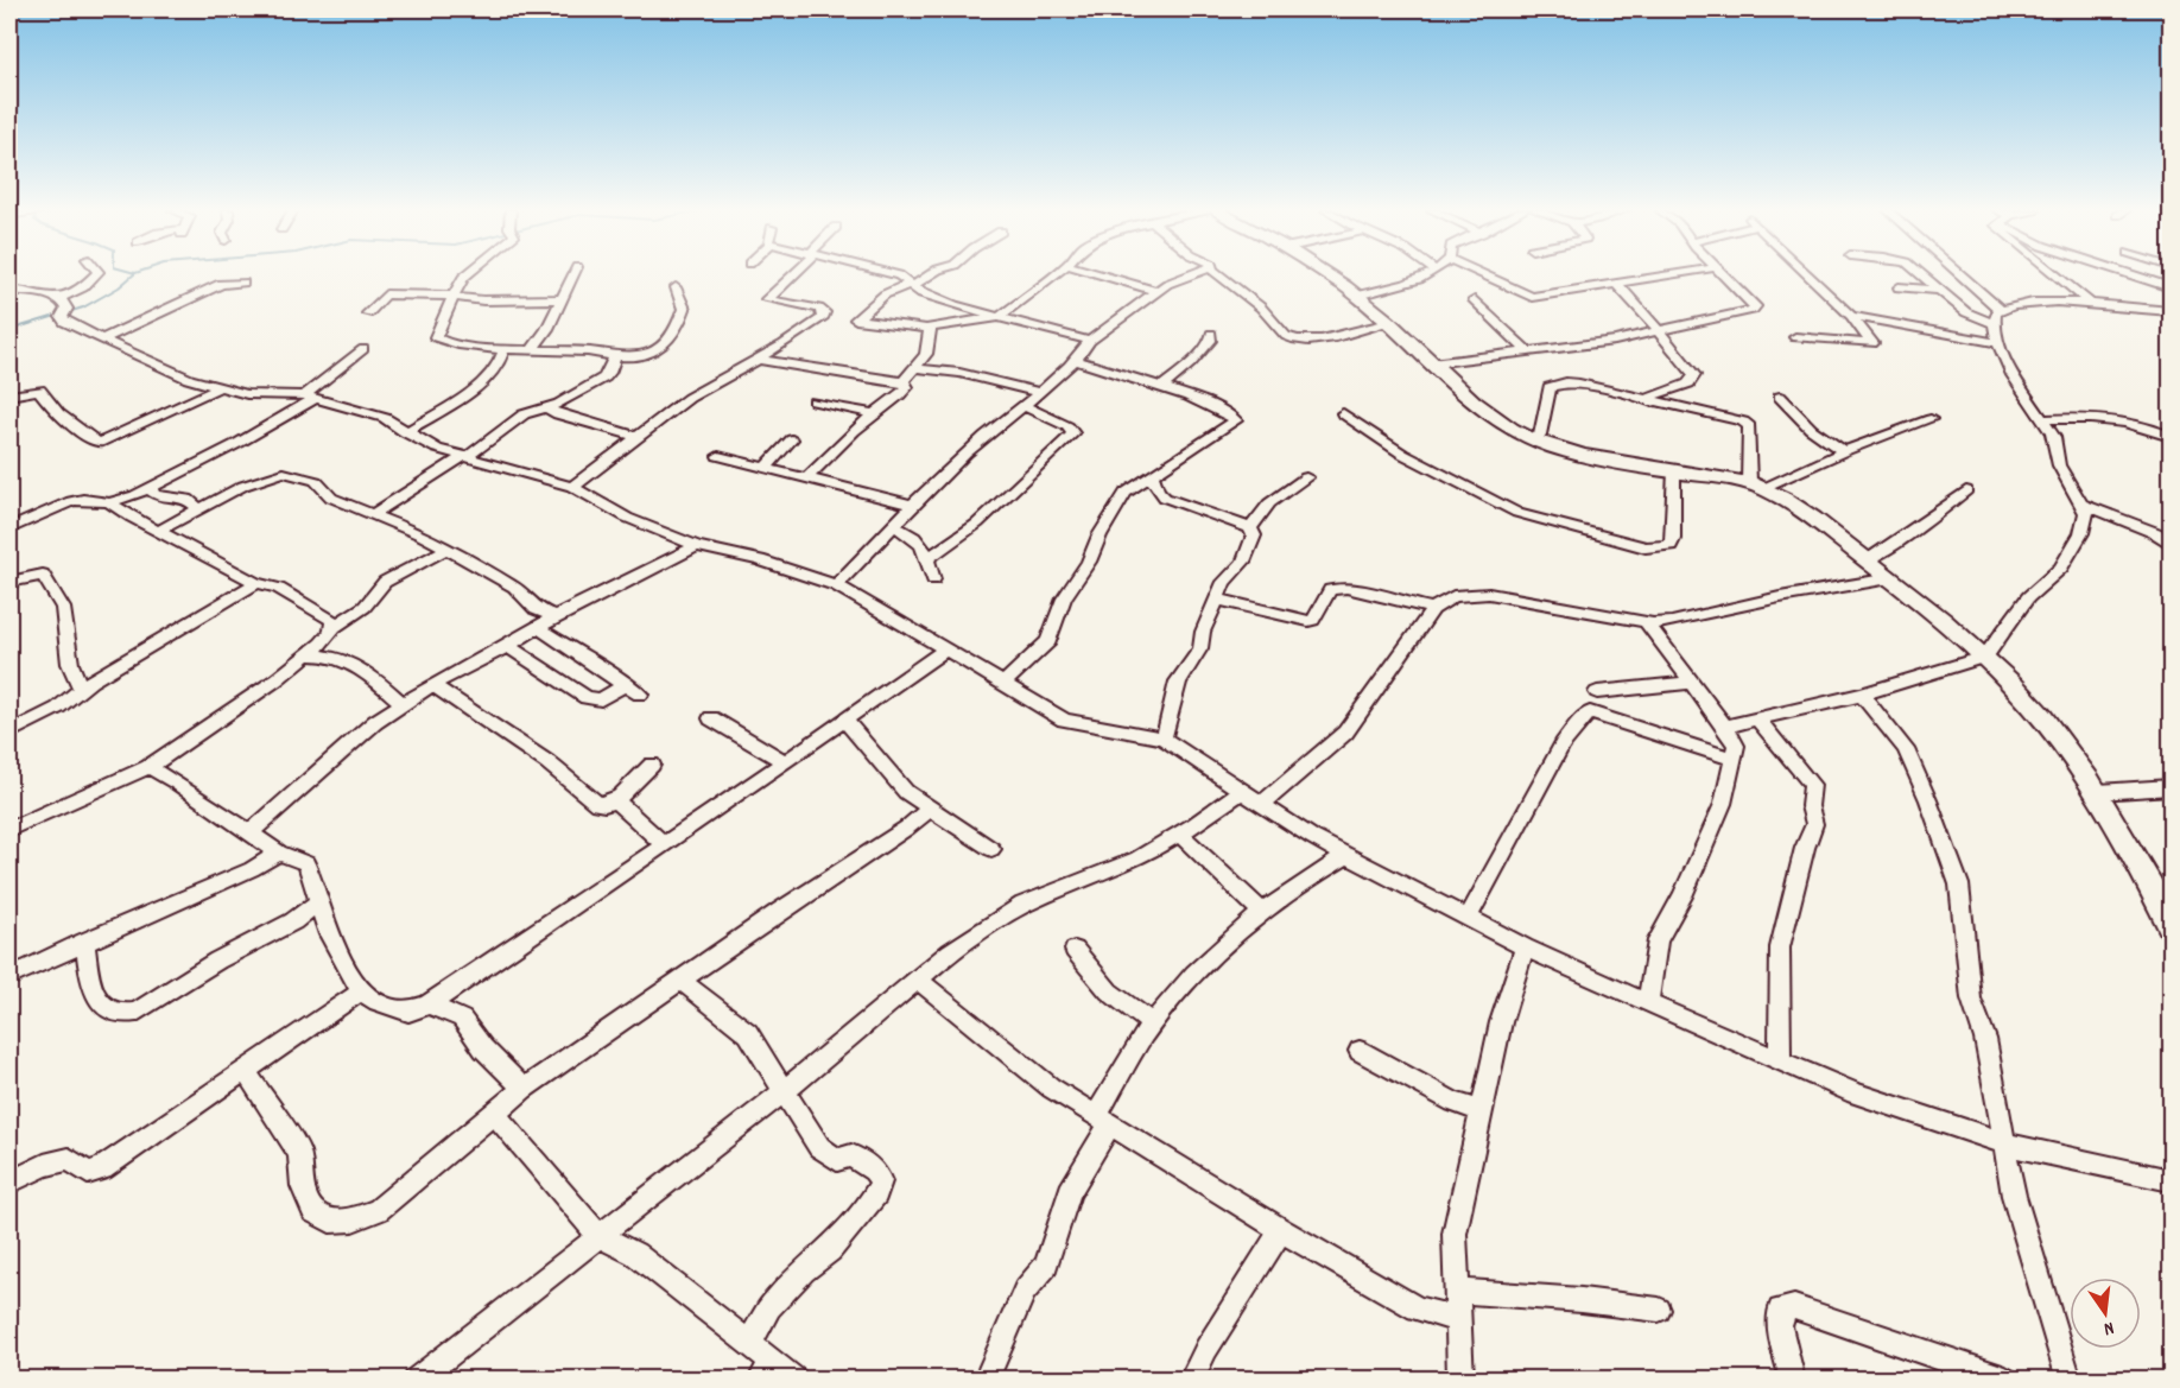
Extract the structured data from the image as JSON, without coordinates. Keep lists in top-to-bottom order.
{
  "north": "bottom"
}
